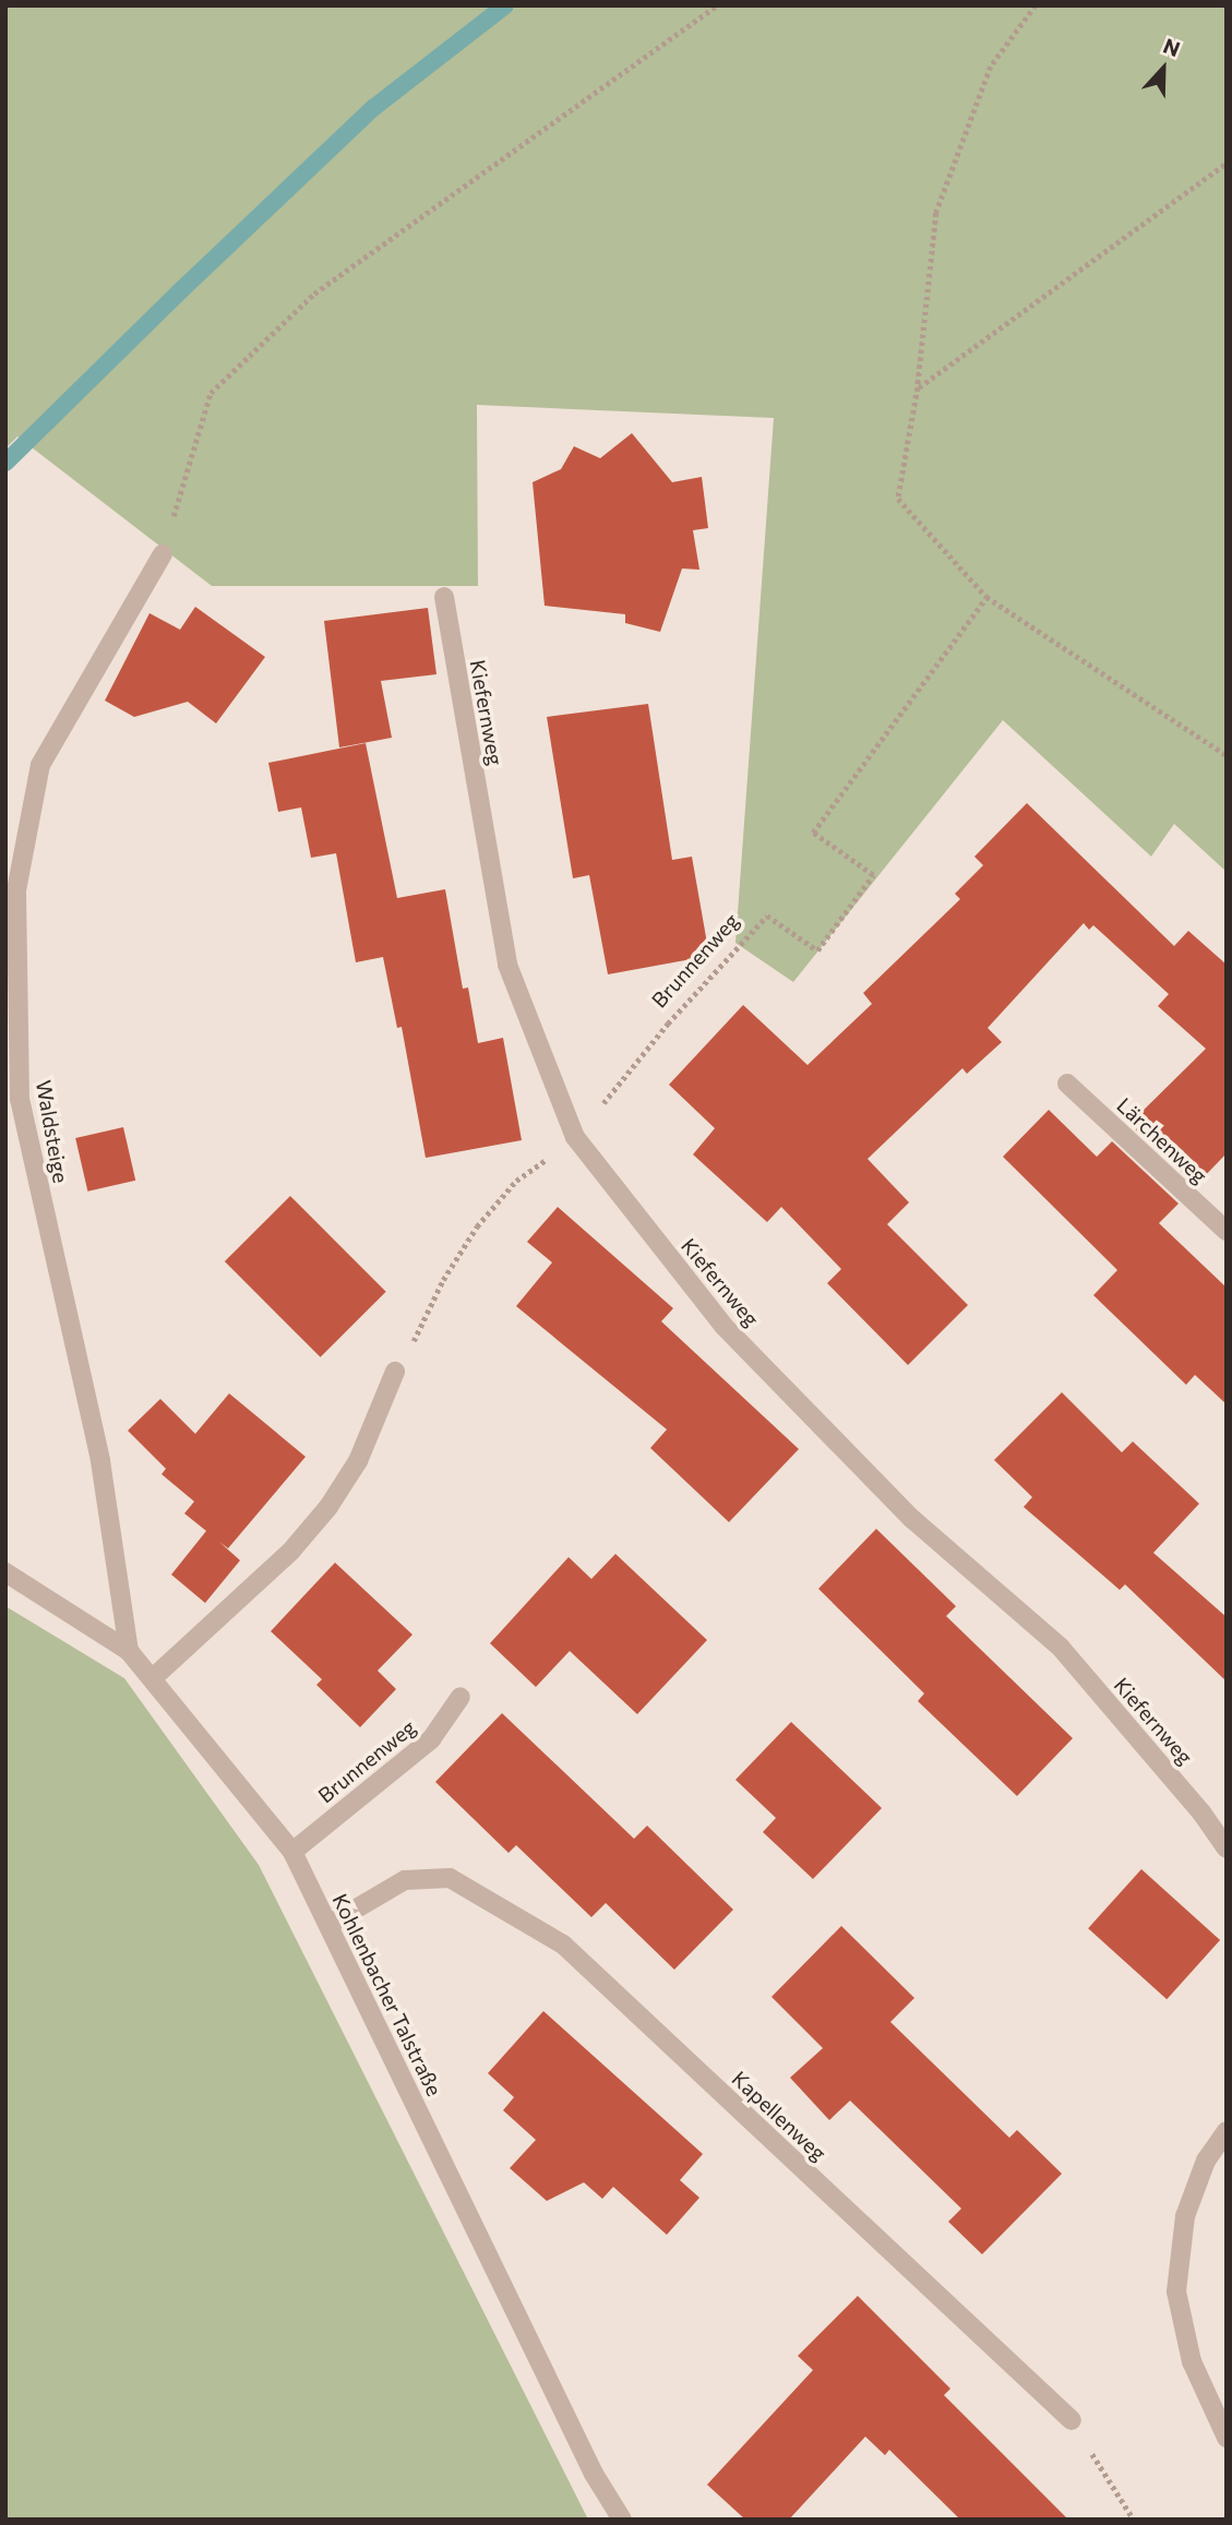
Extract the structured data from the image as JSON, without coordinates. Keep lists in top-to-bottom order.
{
  "streets": {
    "street": [
      "Kiefernweg",
      "Brunnenweg",
      "Waldsteige",
      "Lärchenweg",
      "Kohlenbacher Talstraße",
      "Kapellenweg"
    ]
  },
  "crossings": [
    ["Kiefernweg", "Brunnenweg"],
    ["Brunnenweg", "Kohlenbacher Talstraße"],
    ["Waldsteige", "Kohlenbacher Talstraße"],
    ["Kohlenbacher Talstraße", "Kapellenweg"]
  ],
  "north": "top"
}
